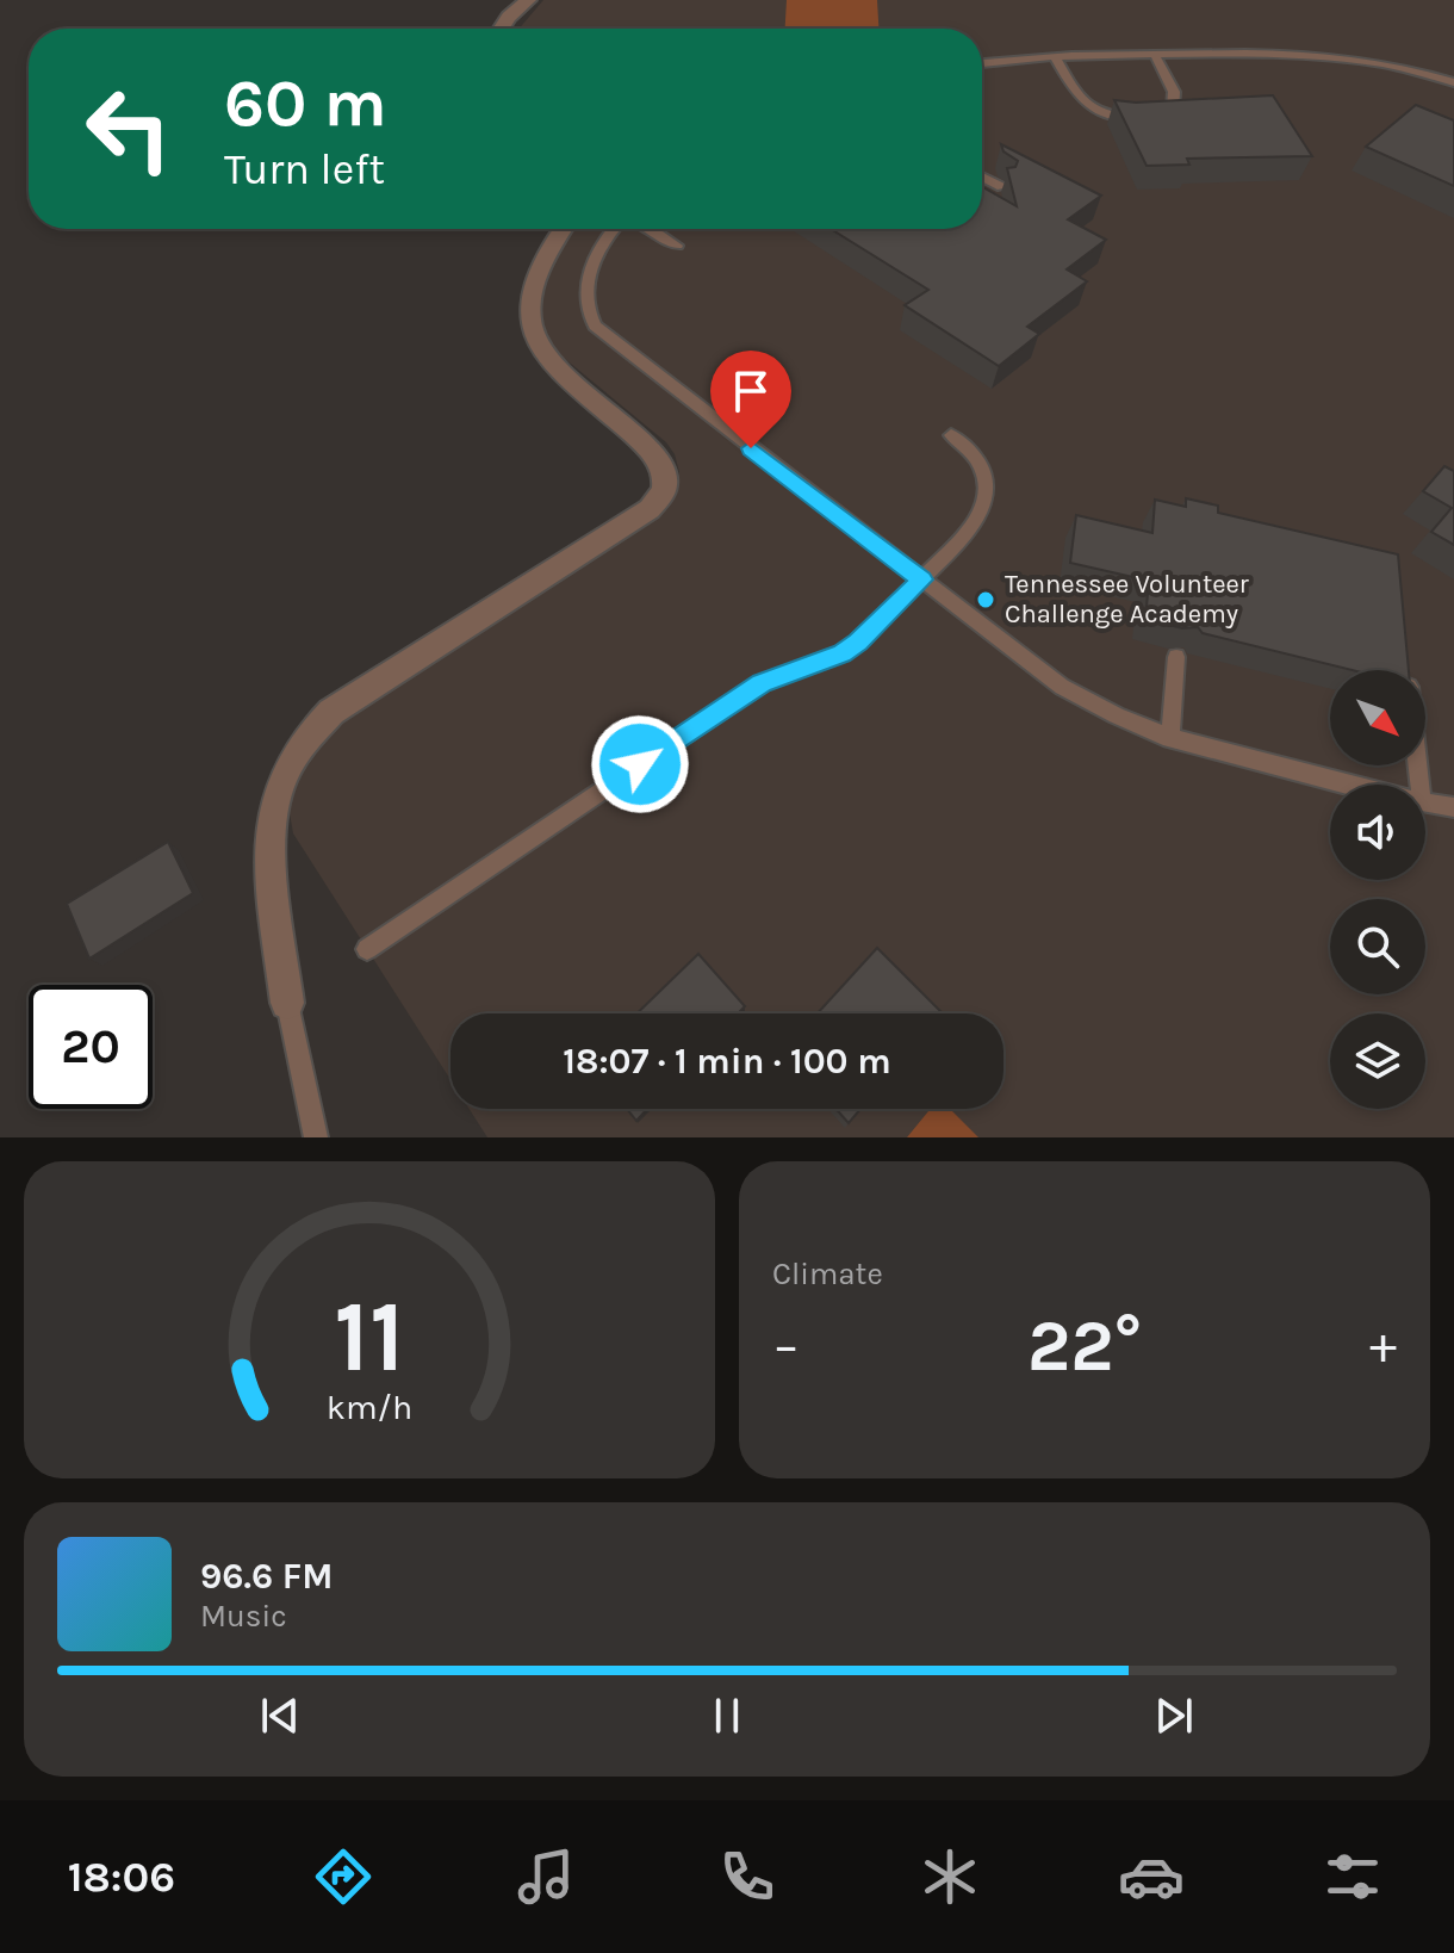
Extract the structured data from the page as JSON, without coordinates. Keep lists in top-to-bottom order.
{
  "places": ["Tennessee Volunteer Challenge Academy"],
  "north": "bottom right",
  "page": {
    "turn": ["60 m", "Turn left"],
    "limit": "20",
    "trip": "18:07 · 1 min · 100 m",
    "tile": "Climate",
    "heat": ["−", "22°", "+"],
    "song": ["96.6 FM", "Music"],
    "tabs": "18:06",
    "gauge": ["11", "km/h"]
  }
}
